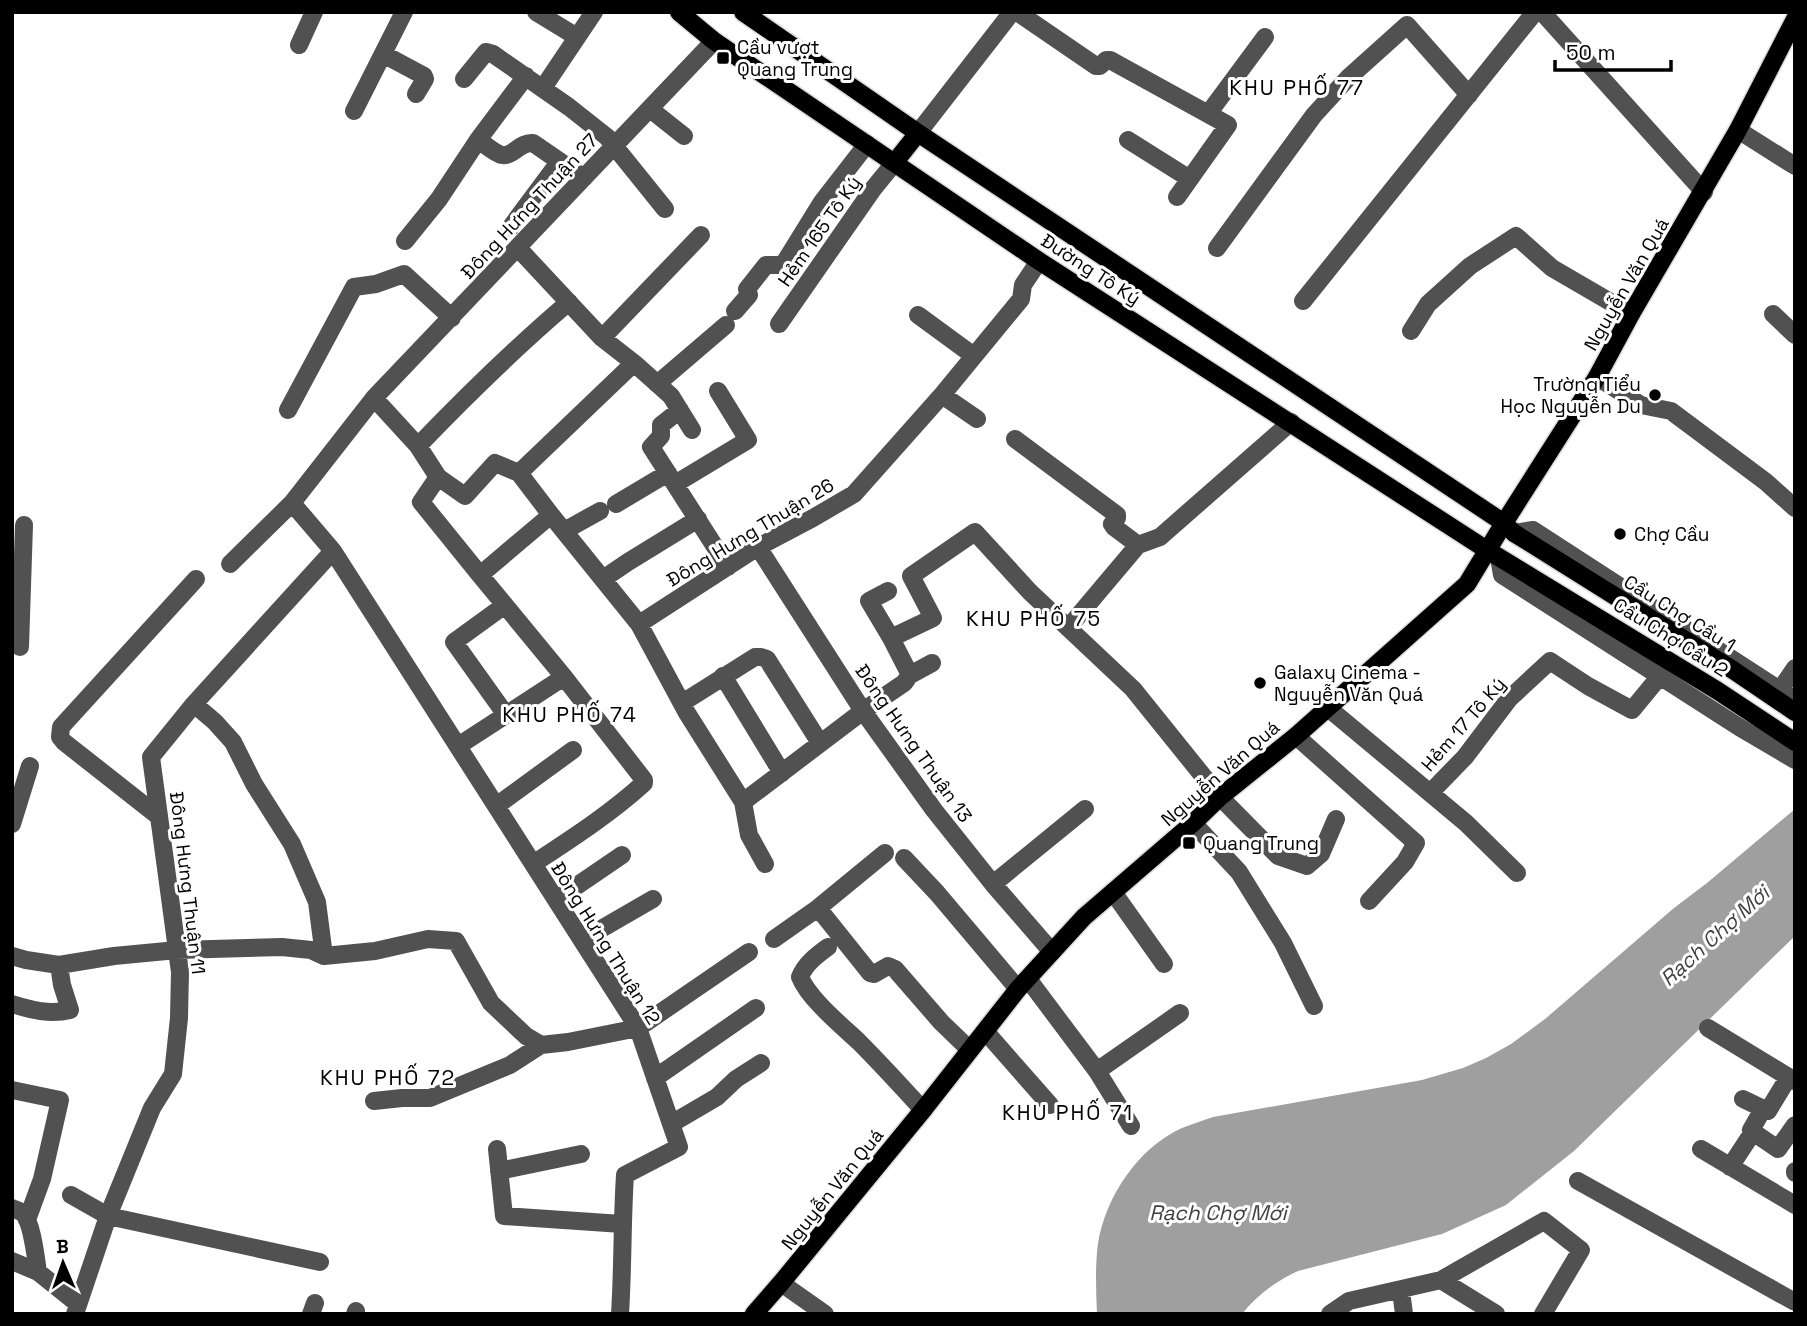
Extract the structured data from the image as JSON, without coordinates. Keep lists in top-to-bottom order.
{
  "streets": {
    "main road": [
      "Đường Tô Ký",
      "Nguyễn Văn Quá",
      "Cầu Chợ Cầu 1",
      "Cầu Chợ Cầu 2"
    ],
    "street": [
      "Đông Hưng Thuận 27",
      "Hẻm 165 Tô Ký",
      "Đông Hưng Thuận 26",
      "Hẻm 17 Tô Ký",
      "Đông Hưng Thuận 13",
      "Đông Hưng Thuận 11",
      "Đông Hưng Thuận 12"
    ]
  },
  "crossings": [
    ["Đông Hưng Thuận 27", "Đường Tô Ký"],
    ["Đông Hưng Thuận 27", "Đông Hưng Thuận 12"],
    ["Hẻm 165 Tô Ký", "Đường Tô Ký"],
    ["Đường Tô Ký", "Nguyễn Văn Quá"],
    ["Đường Tô Ký", "Đông Hưng Thuận 26"],
    ["Đường Tô Ký", "Cầu Chợ Cầu 1"],
    ["Đường Tô Ký", "Cầu Chợ Cầu 2"],
    ["Nguyễn Văn Quá", "Cầu Chợ Cầu 1"],
    ["Nguyễn Văn Quá", "Cầu Chợ Cầu 2"],
    ["Nguyễn Văn Quá", "Đông Hưng Thuận 13"],
    ["Đông Hưng Thuận 26", "Đông Hưng Thuận 13"],
    ["Đông Hưng Thuận 11", "Đông Hưng Thuận 12"]
  ],
  "districts": [
    "KHU PHỐ 77",
    "KHU PHỐ 75",
    "KHU PHỐ 74",
    "KHU PHỐ 72",
    "KHU PHỐ 71"
  ],
  "water": ["Rạch Chợ Mới"],
  "places": {
    "transit": ["Cầu vượt Quang Trung", "Quang Trung"],
    "other": ["Trường Tiểu Học Nguyễn Du", "Chợ Cầu", "Galaxy Cinema - Nguyễn Văn Quá"]
  },
  "scale_bar": "50 m",
  "north": "top"
}
